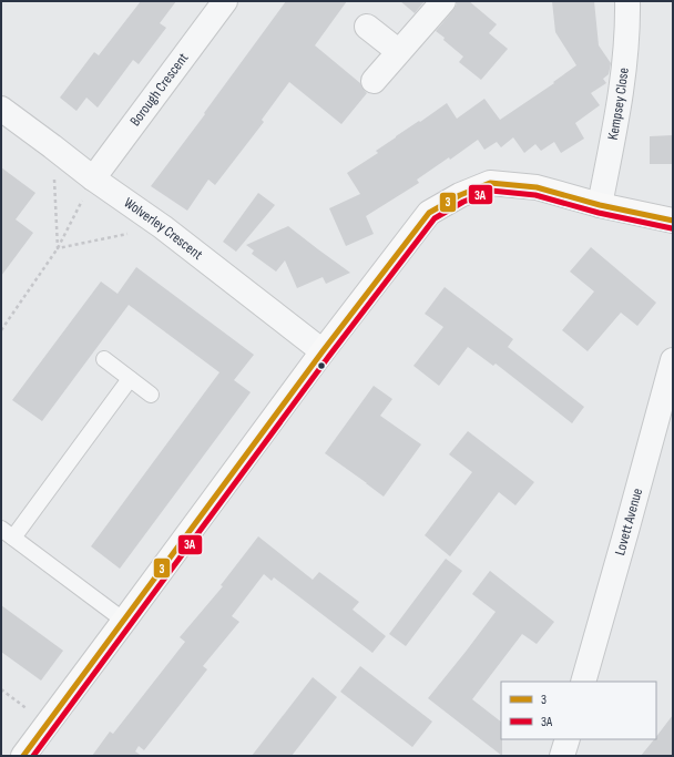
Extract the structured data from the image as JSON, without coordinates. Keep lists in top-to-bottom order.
{
  "streets": {
    "street": [
      "Borough Crescent",
      "Kempsey Close",
      "Wolverley Crescent",
      "Lovett Avenue"
    ]
  },
  "crossings": [
    ["Borough Crescent", "Wolverley Crescent"]
  ],
  "lines": ["transit line 3", "transit line 3A"],
  "legend": ["3", "3A"]
}
